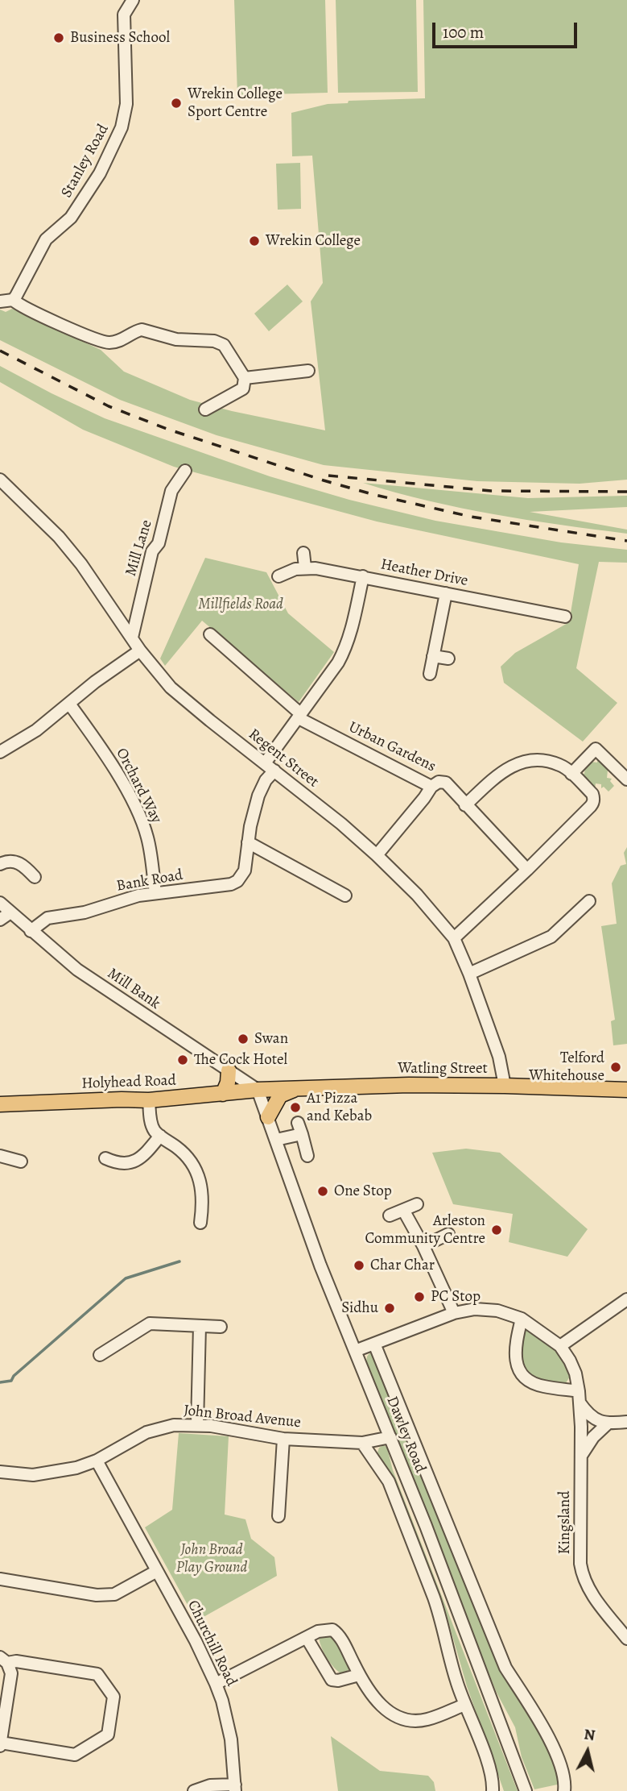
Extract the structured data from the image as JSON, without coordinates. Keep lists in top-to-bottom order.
{
  "streets": {
    "main road": ["Watling Street", "Holyhead Road"],
    "street": [
      "Stanley Road",
      "Mill Lane",
      "Heather Drive",
      "Urban Gardens",
      "Regent Street",
      "Orchard Way",
      "Bank Road",
      "Mill Bank",
      "John Broad Avenue",
      "Dawley Road",
      "Kingsland",
      "Churchill Road"
    ]
  },
  "crossings": [
    ["Mill Lane", "Regent Street"],
    ["Regent Street", "Bank Road"],
    ["Regent Street", "Watling Street"],
    ["Orchard Way", "Bank Road"],
    ["Bank Road", "Mill Bank"],
    ["Mill Bank", "Watling Street"],
    ["Mill Bank", "Holyhead Road"],
    ["Mill Bank", "Dawley Road"],
    ["Watling Street", "Holyhead Road"],
    ["Watling Street", "Dawley Road"],
    ["Holyhead Road", "Dawley Road"],
    ["John Broad Avenue", "Dawley Road"],
    ["John Broad Avenue", "Churchill Road"],
    ["Dawley Road", "Kingsland"]
  ],
  "parks": ["Millfields Road", "John Broad Play Ground"],
  "places": [
    "Business School",
    "Wrekin College Sport Centre",
    "Wrekin College",
    "Swan",
    "The Cock Hotel",
    "Telford Whitehouse",
    "A1 Pizza and Kebab",
    "One Stop",
    "Arleston Community Centre",
    "Char Char",
    "PC Stop",
    "Sidhu"
  ],
  "scale_bar": "100 m",
  "north": "top"
}
